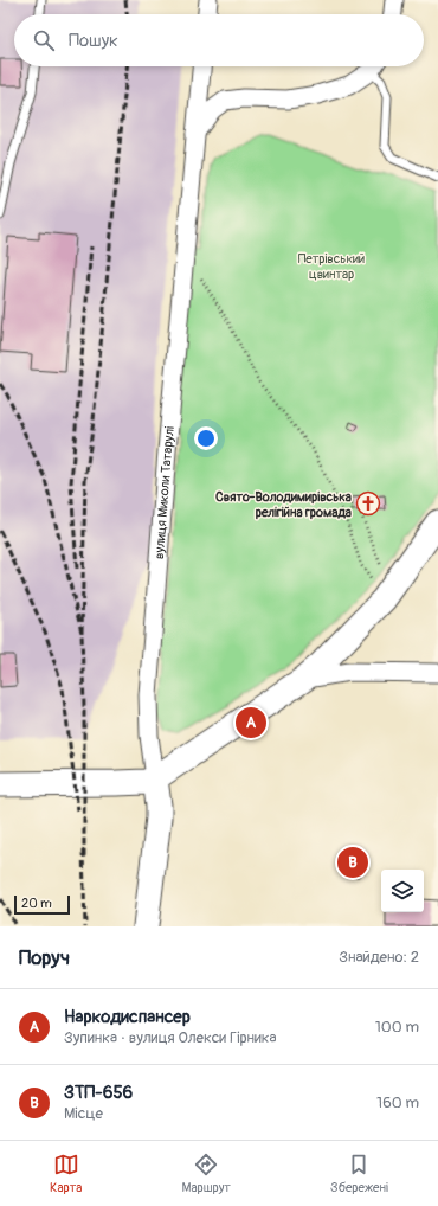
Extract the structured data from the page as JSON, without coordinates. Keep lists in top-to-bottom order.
{
  "streets": {
    "street": ["вулиця Миколи Татарулі"]
  },
  "parks": ["Петрівський цвинтар"],
  "places": {
    "church": ["Свято-Володимирівська релігійна громада"]
  },
  "scale_bar": "20 m",
  "page": {
    "search": "Пошук",
    "pins": ["A", "B"],
    "scale": "20 m",
    "heading": ["Поруч", "Знайдено: 2"],
    "list": [
      {
        "mark": "A",
        "name": "Наркодиспансер",
        "note": "Зупинка · вулиця Олекси Гірника",
        "value": "100 m"
      },
      {
        "mark": "B",
        "name": "ЗТП-656",
        "note": "Місце",
        "value": "160 m"
      }
    ],
    "nav": ["Карта", "Маршрут", "Збережені"]
  }
}
